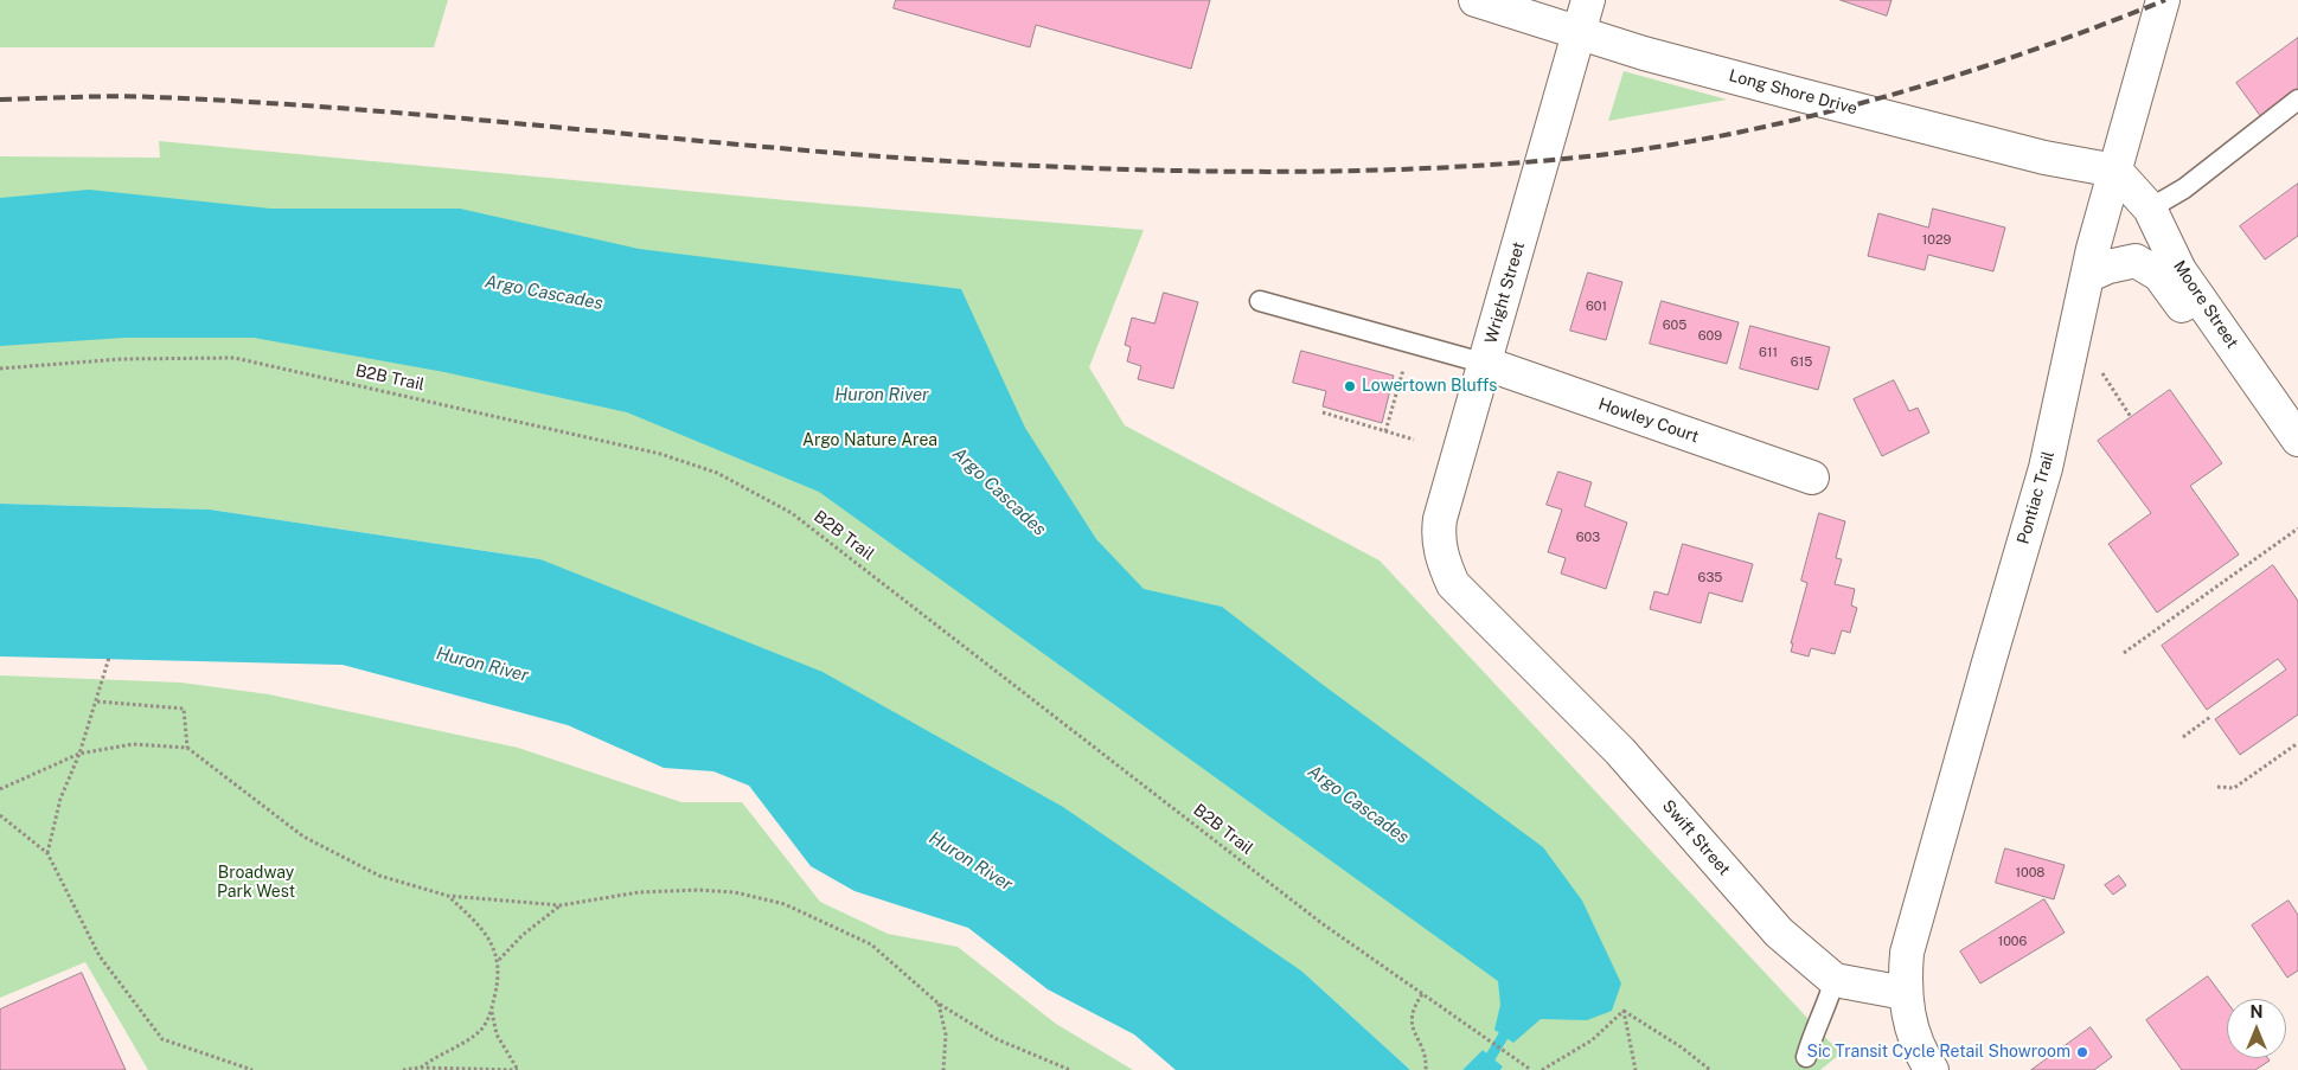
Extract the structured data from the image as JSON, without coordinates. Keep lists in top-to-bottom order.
{
  "streets": {
    "street": [
      "Long Shore Drive",
      "Wright Street",
      "Moore Street",
      "Howley Court",
      "Pontiac Trail",
      "Swift Street"
    ],
    "path": ["B2B Trail"]
  },
  "crossings": [
    ["Long Shore Drive", "Wright Street"],
    ["Long Shore Drive", "Moore Street"],
    ["Long Shore Drive", "Pontiac Trail"],
    ["Wright Street", "Howley Court"],
    ["Wright Street", "Swift Street"],
    ["Moore Street", "Pontiac Trail"],
    ["Pontiac Trail", "Swift Street"]
  ],
  "water": ["Argo Cascades", "Huron River"],
  "parks": ["Argo Nature Area", "Broadway Park West"],
  "places": ["Lowertown Bluffs", "Sic Transit Cycle Retail Showroom"],
  "house_numbers": [
    "1029",
    "601",
    "605",
    "609",
    "611",
    "615",
    "603",
    "635",
    "1008",
    "1006"
  ],
  "north": "top"
}
